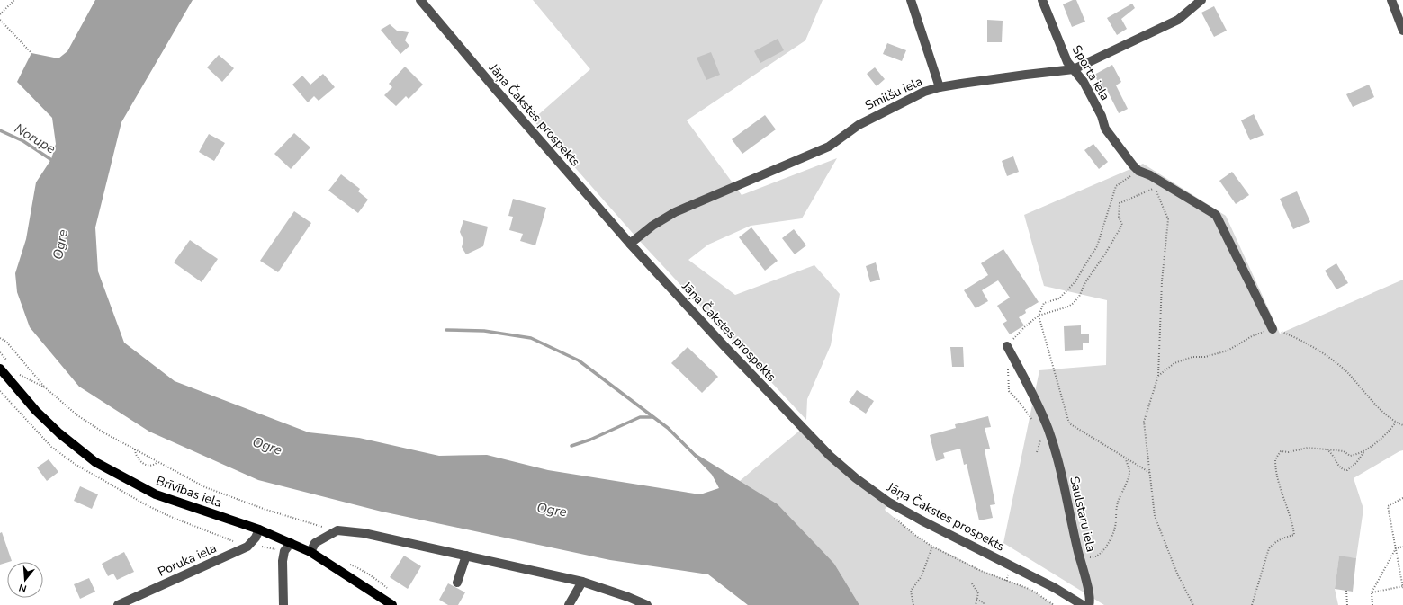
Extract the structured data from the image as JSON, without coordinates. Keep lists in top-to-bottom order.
{
  "streets": {
    "main road": ["Brīvības iela"],
    "street": [
      "Sporta iela",
      "Smilšu iela",
      "Jāņa Čakstes prospekts",
      "Saulstaru iela",
      "Poruka iela"
    ]
  },
  "crossings": [
    ["Sporta iela", "Smilšu iela"],
    ["Smilšu iela", "Jāņa Čakstes prospekts"],
    ["Brīvības iela", "Poruka iela"]
  ],
  "water": ["Norupe", "Ogre"],
  "north": "bottom"
}
